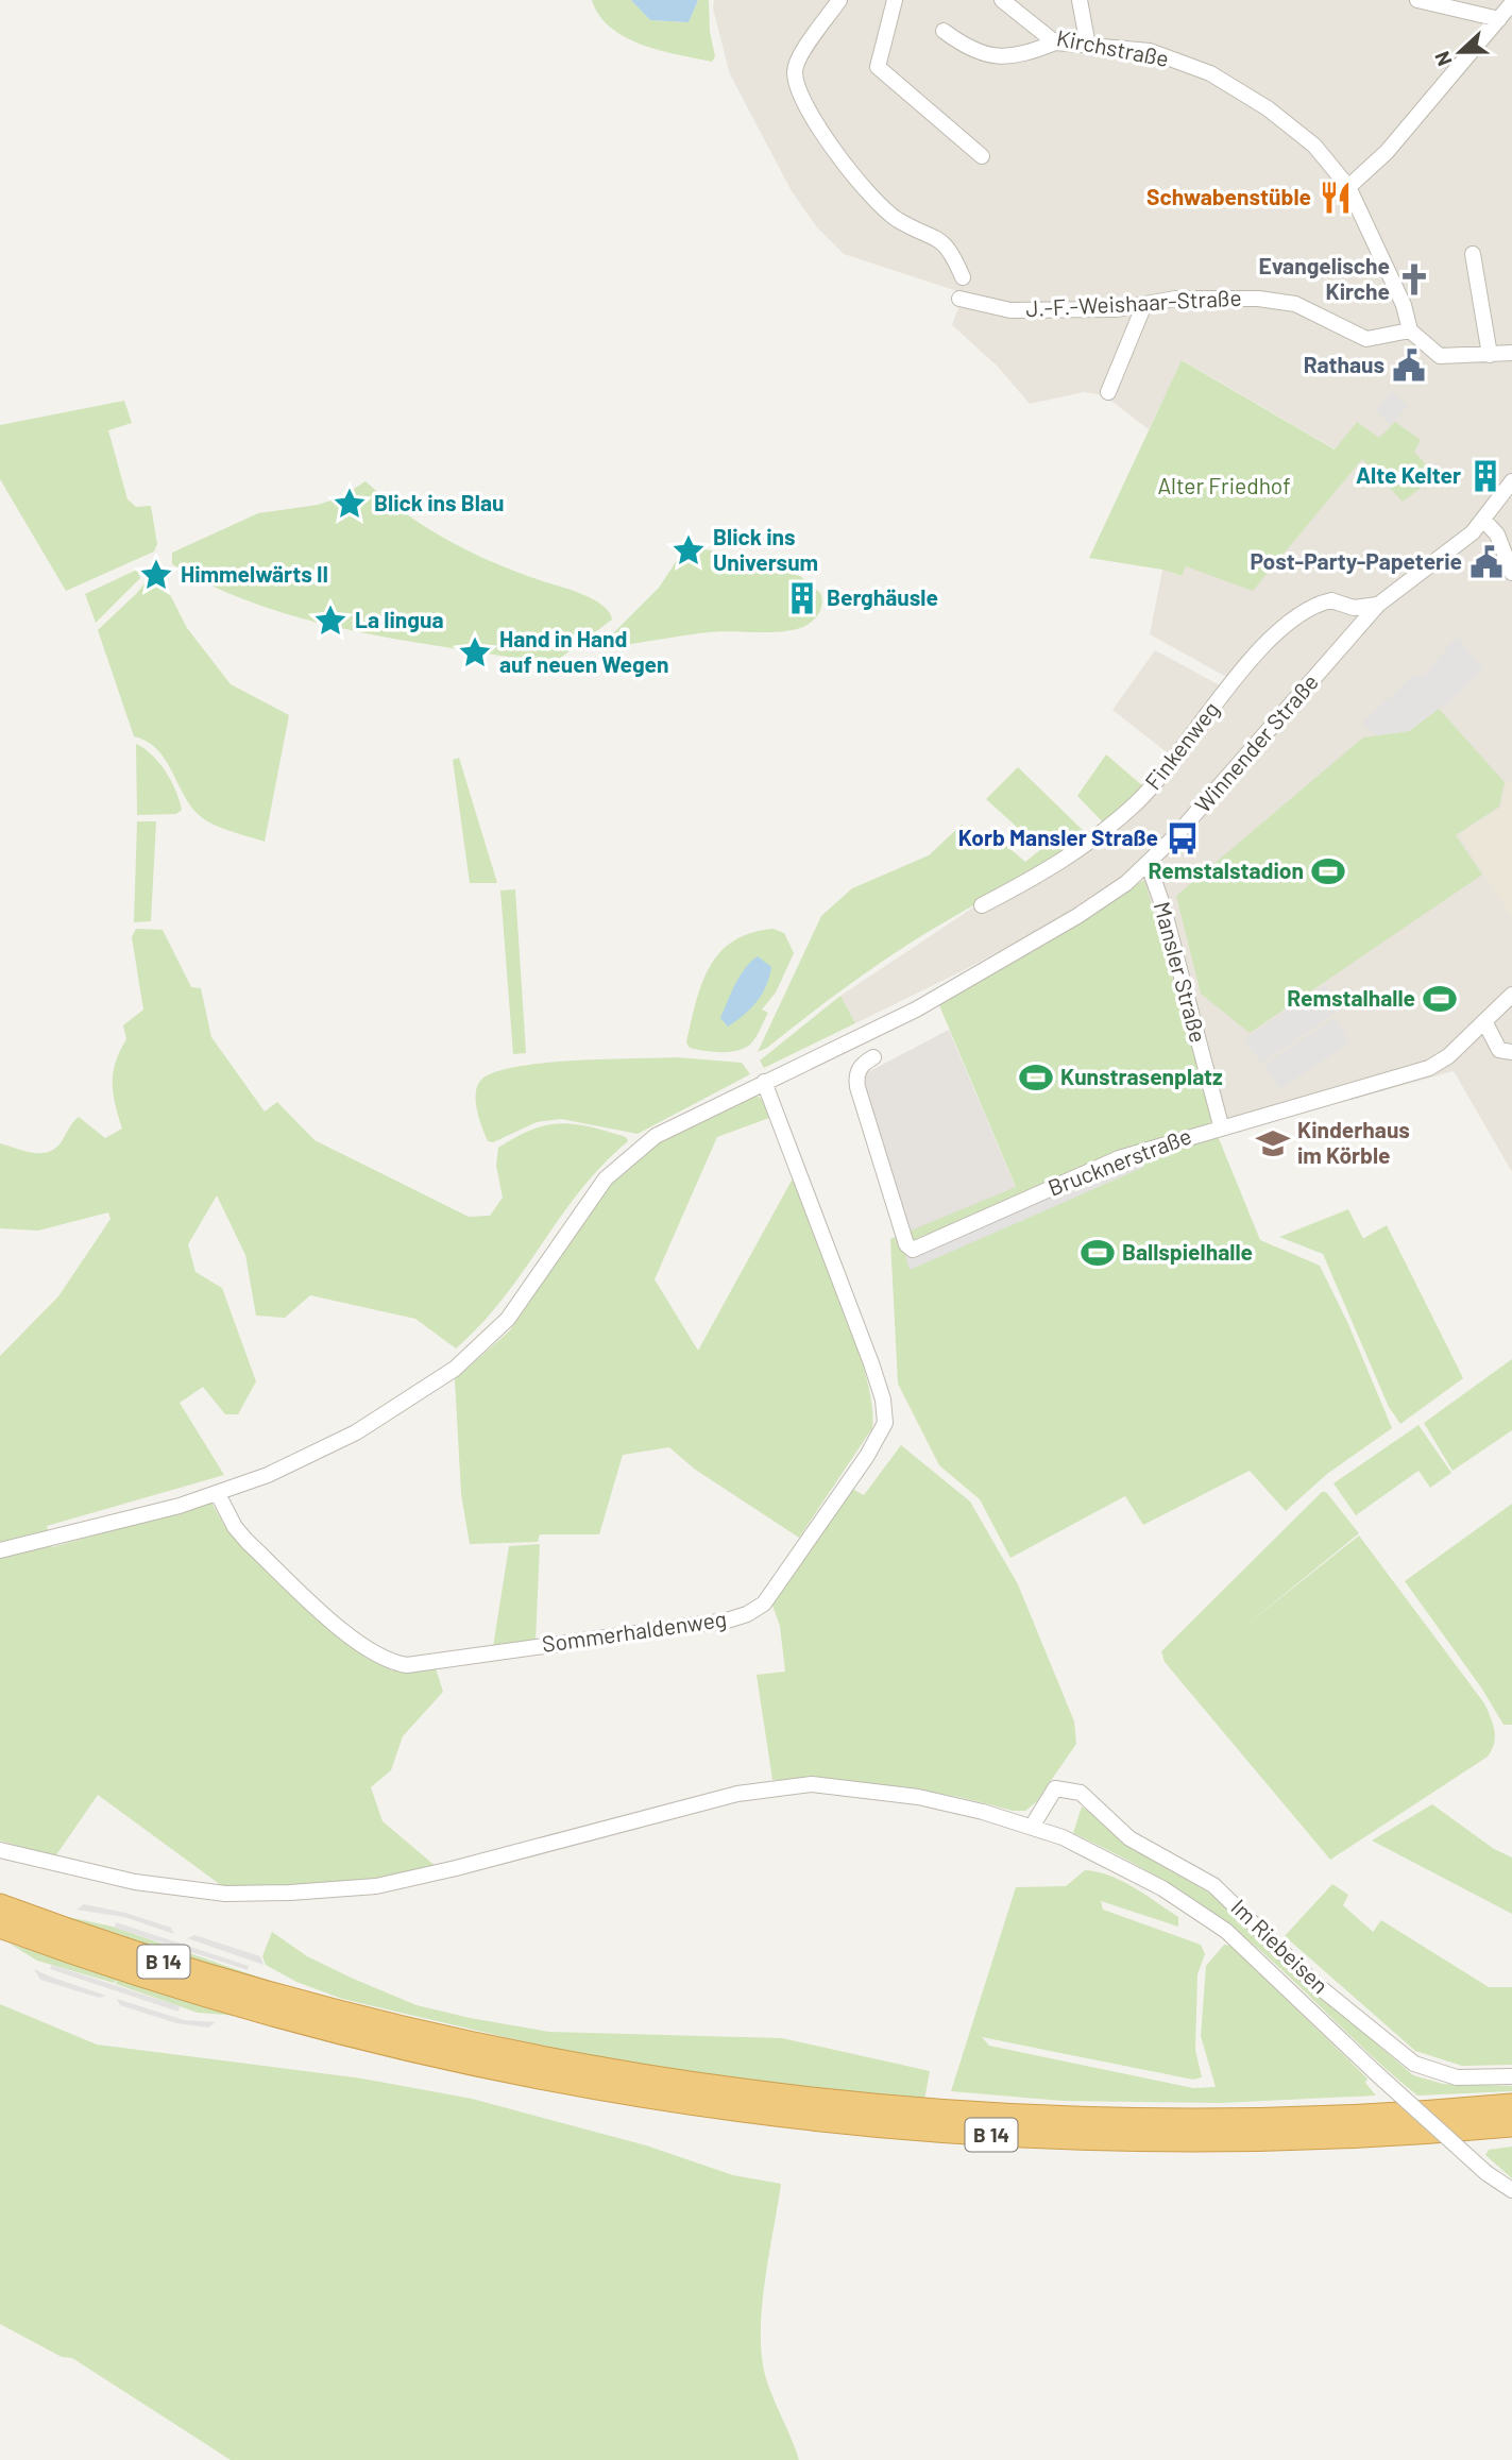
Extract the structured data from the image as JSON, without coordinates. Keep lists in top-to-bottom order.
{
  "streets": {
    "highway": ["B 14"],
    "street": [
      "Kirchstraße",
      "J.-F.-Weishaar-Straße",
      "Winnender Straße",
      "Finkenweg",
      "Mansler Straße",
      "Brucknerstraße",
      "Sommerhaldenweg",
      "Im Riebeisen"
    ]
  },
  "crossings": [
    ["Kirchstraße", "J.-F.-Weishaar-Straße"],
    ["Winnender Straße", "Finkenweg"],
    ["Winnender Straße", "Mansler Straße"],
    ["Winnender Straße", "Sommerhaldenweg"],
    ["Mansler Straße", "Brucknerstraße"]
  ],
  "parks": ["Alter Friedhof"],
  "places": {
    "restaurant": ["Schwabenstüble"],
    "church": ["Evangelische Kirche"],
    "public building": ["Rathaus", "Post-Party-Papeterie"],
    "building": ["Alte Kelter", "Berghäusle"],
    "place": [
      "Blick ins Blau",
      "Blick ins Universum",
      "Himmelwärts II",
      "La lingua",
      "Hand in Hand auf neuen Wegen"
    ],
    "bus stop": ["Korb Mansler Straße"],
    "sports": [
      "Remstalstadion",
      "Remstalhalle",
      "Kunstrasenplatz",
      "Ballspielhalle"
    ],
    "school or university": ["Kinderhaus im Körble"]
  },
  "north": "left"
}
